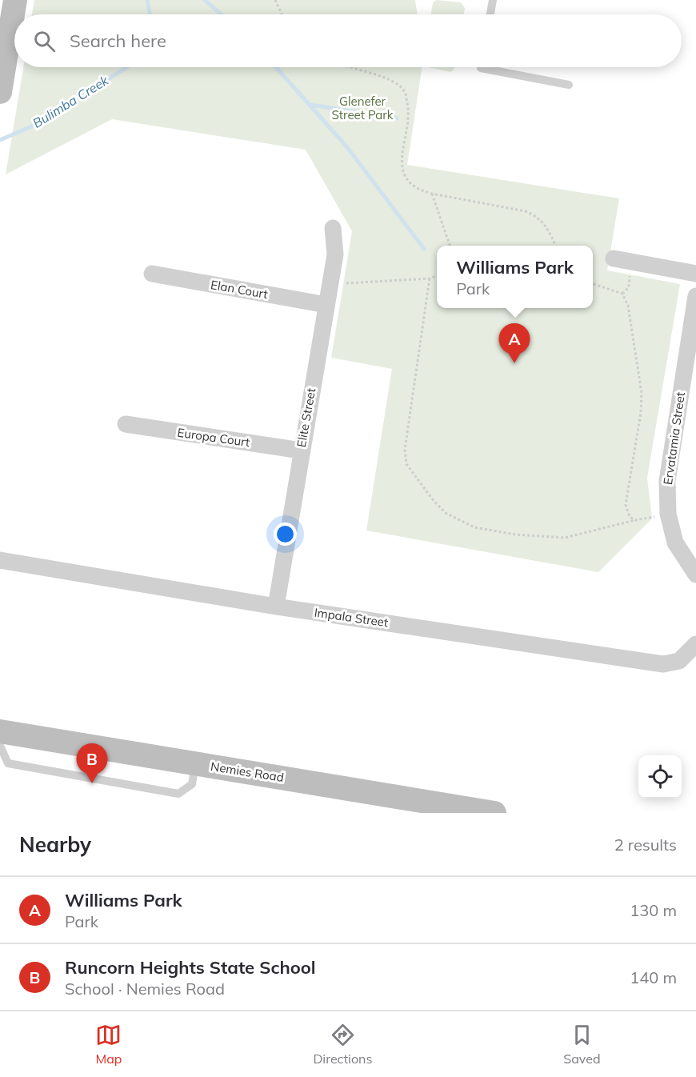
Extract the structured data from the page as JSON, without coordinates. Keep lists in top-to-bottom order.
{
  "streets": {
    "street": [
      "Elan Court",
      "Elite Street",
      "Europa Court",
      "Ervatamia Street",
      "Impala Street",
      "Nemies Road"
    ]
  },
  "crossings": [
    ["Elan Court", "Elite Street"],
    ["Elite Street", "Europa Court"],
    ["Elite Street", "Impala Street"]
  ],
  "water": ["Bulimba Creek"],
  "parks": ["Glenefer Street Park"],
  "page": {
    "search": "Search here",
    "popup": ["Williams Park", "Park"],
    "pins": ["A", "B"],
    "heading": ["Nearby", "2 results"],
    "list": [
      {
        "mark": "A",
        "name": "Williams Park",
        "note": "Park",
        "value": "130 m"
      },
      {
        "mark": "B",
        "name": "Runcorn Heights State School",
        "note": "School · Nemies Road",
        "value": "140 m"
      }
    ],
    "nav": ["Map", "Directions", "Saved"]
  }
}
